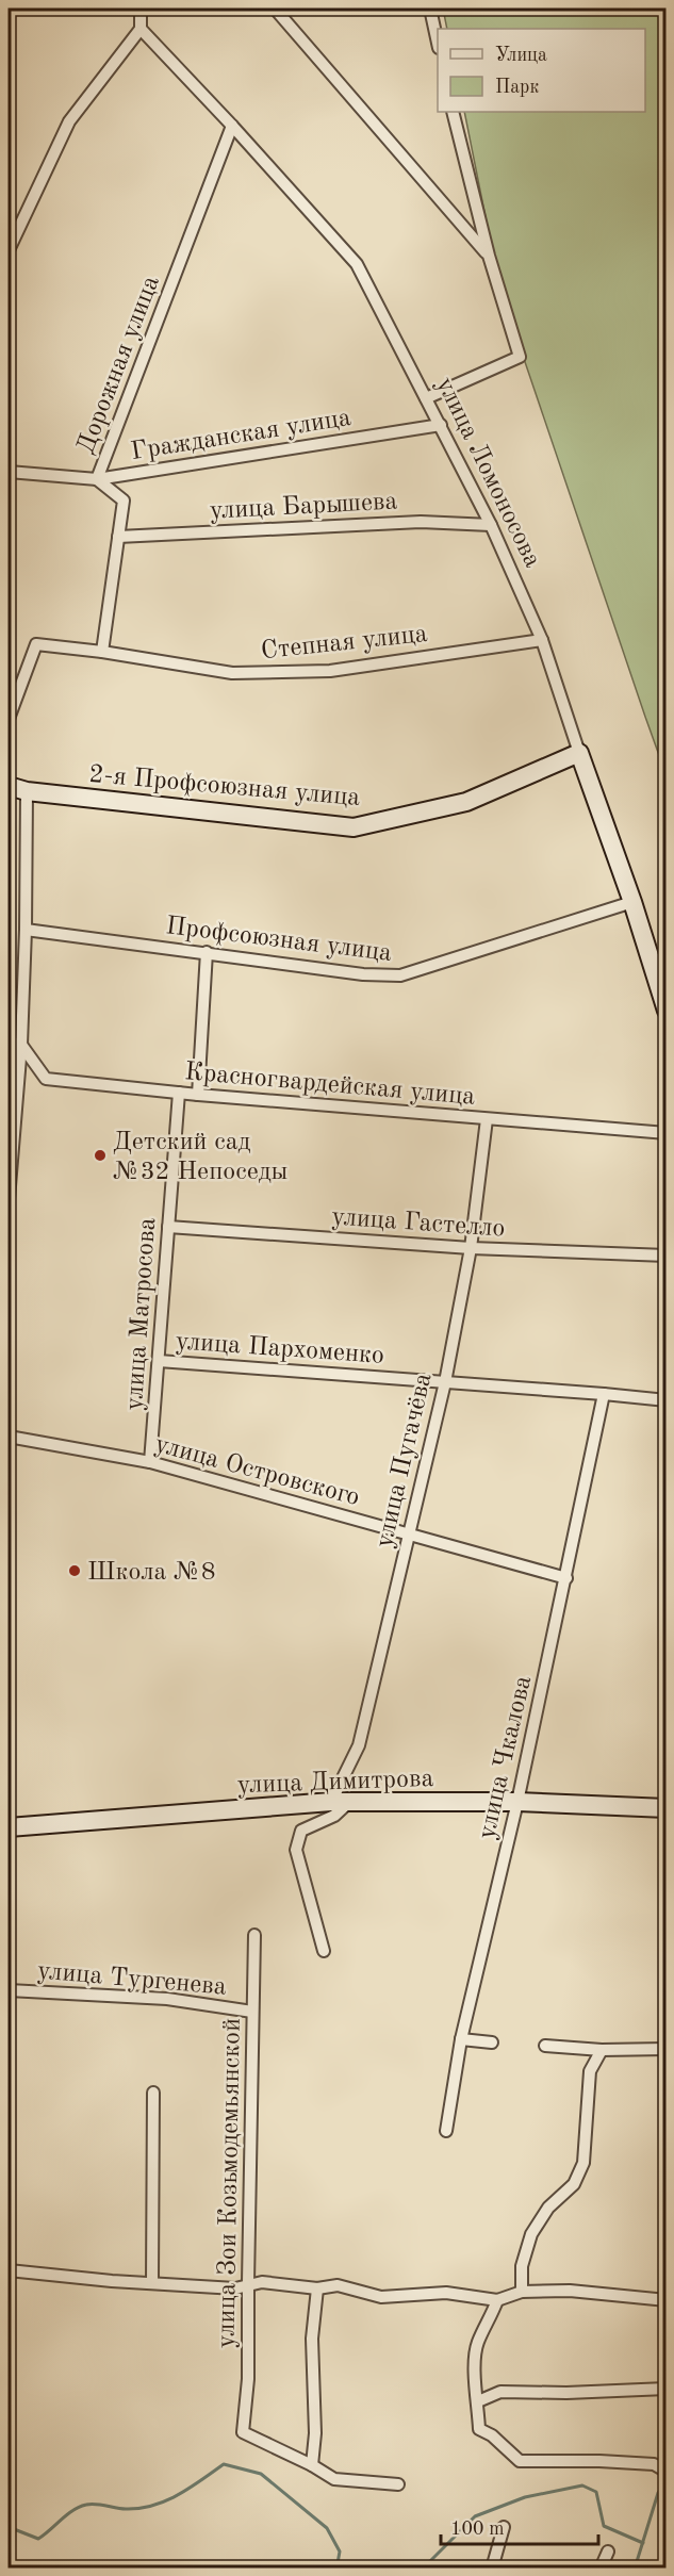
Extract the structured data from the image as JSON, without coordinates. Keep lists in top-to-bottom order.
{
  "streets": {
    "street": [
      "Дорожная улица",
      "Гражданская улица",
      "улица Ломоносова",
      "улица Барышева",
      "Степная улица",
      "2-я Профсоюзная улица",
      "Профсоюзная улица",
      "Красногвардейская улица",
      "улица Гастелло",
      "улица Матросова",
      "улица Пархоменко",
      "улица Пугачёва",
      "улица Островского",
      "улица Чкалова",
      "улица Димитрова",
      "улица Тургенева",
      "улица Зои Козьмодемьянской"
    ]
  },
  "crossings": [
    ["Дорожная улица", "Гражданская улица"],
    ["Дорожная улица", "улица Ломоносова"],
    ["Дорожная улица", "улица Барышева"],
    ["Дорожная улица", "Степная улица"],
    ["Гражданская улица", "улица Ломоносова"],
    ["улица Ломоносова", "улица Барышева"],
    ["улица Ломоносова", "Степная улица"],
    ["улица Ломоносова", "2-я Профсоюзная улица"],
    ["улица Ломоносова", "Профсоюзная улица"],
    ["Красногвардейская улица", "улица Матросова"],
    ["Красногвардейская улица", "улица Пугачёва"],
    ["улица Гастелло", "улица Матросова"],
    ["улица Гастелло", "улица Пугачёва"],
    ["улица Матросова", "улица Пархоменко"],
    ["улица Матросова", "улица Островского"],
    ["улица Пархоменко", "улица Пугачёва"],
    ["улица Пархоменко", "улица Чкалова"],
    ["улица Пугачёва", "улица Островского"],
    ["улица Пугачёва", "улица Димитрова"],
    ["улица Островского", "улица Чкалова"],
    ["улица Чкалова", "улица Димитрова"],
    ["улица Тургенева", "улица Зои Козьмодемьянской"]
  ],
  "places": ["Детский сад №32 Непоседы", "Школа №8"],
  "legend": ["Улица", "Парк"],
  "scale_bar": "100 m"
}
